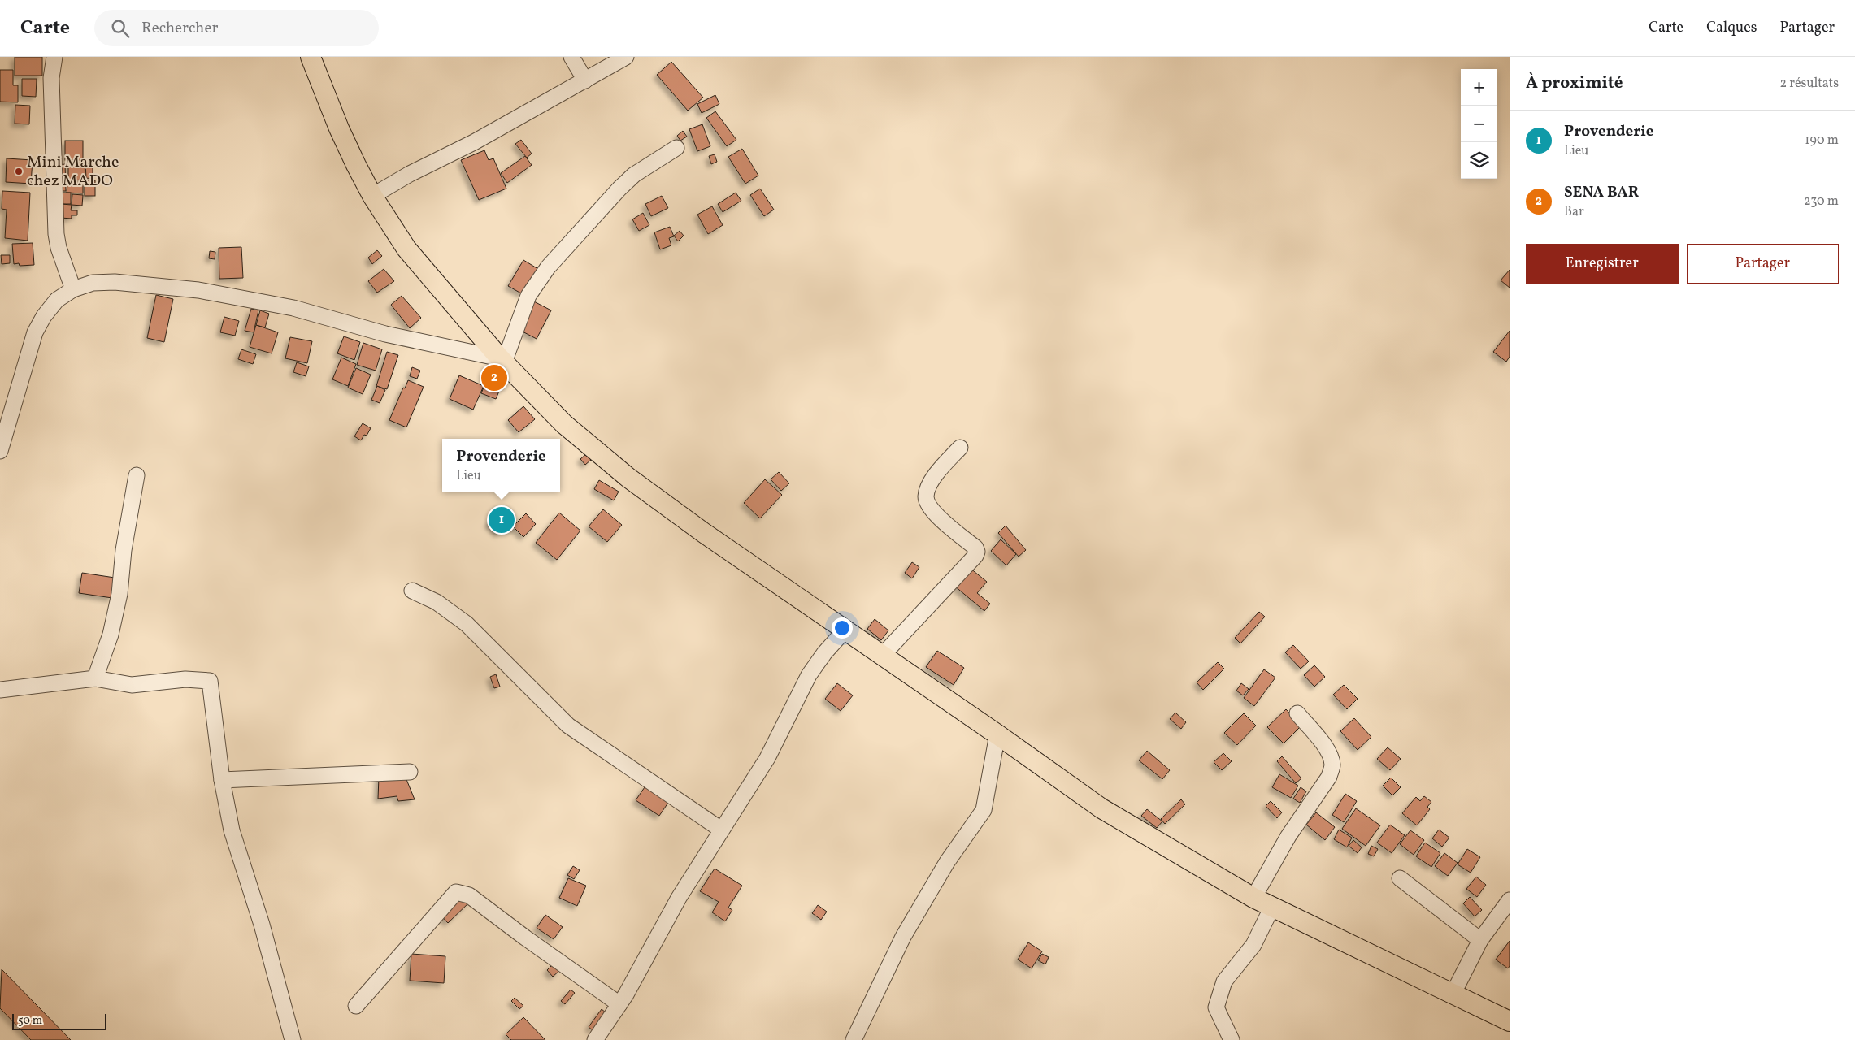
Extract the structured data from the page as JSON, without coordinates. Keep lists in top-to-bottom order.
{
  "places": ["Mini Marche chez MADO"],
  "scale_bar": "50 m",
  "page": {
    "header": "Carte",
    "search": "Rechercher",
    "nav": ["Carte", "Calques", "Partager"],
    "heading": ["À proximité", "2 résultats"],
    "map_buttons": ["+", "−"],
    "list": [
      {
        "mark": "1",
        "name": "Provenderie",
        "note": "Lieu",
        "value": "190 m"
      },
      {
        "mark": "2",
        "name": "SENA BAR",
        "note": "Bar",
        "value": "230 m"
      }
    ],
    "buttons": ["Enregistrer", "Partager"],
    "pins": ["2", "1"],
    "popup": ["Provenderie", "Lieu"],
    "scale": "50 m"
  }
}
